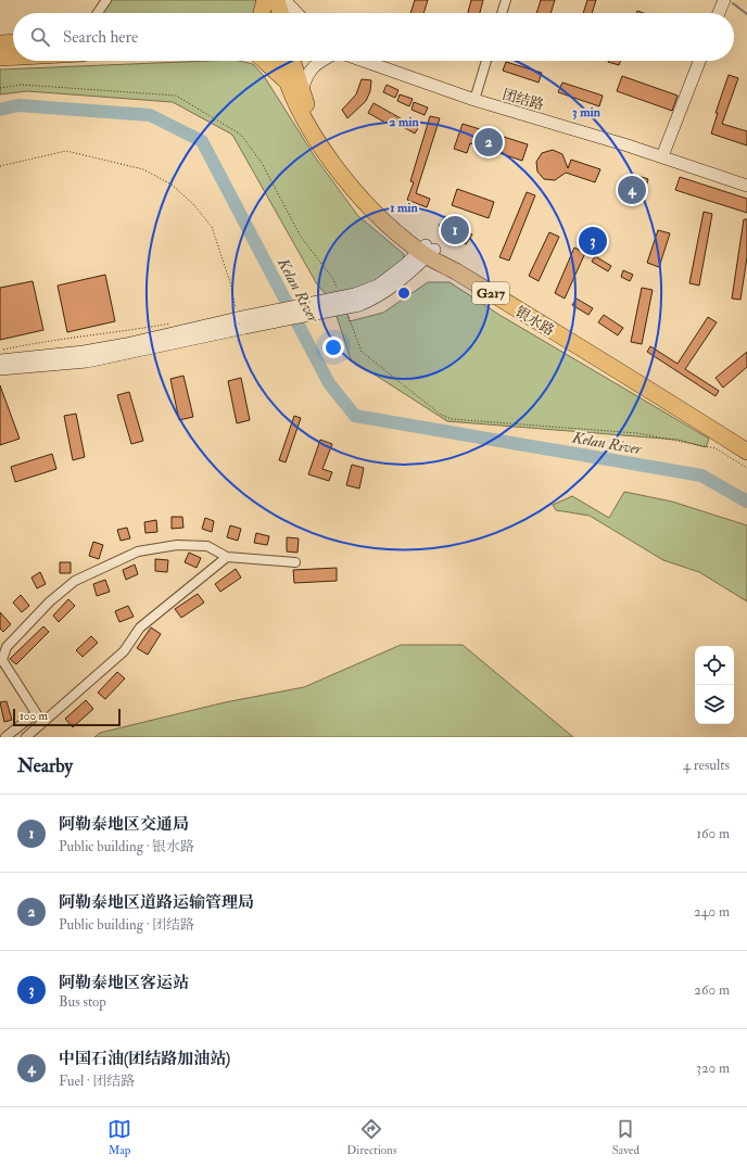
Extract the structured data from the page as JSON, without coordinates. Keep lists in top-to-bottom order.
{
  "streets": {
    "highway": ["G217", "银水路"],
    "main road": ["团结路"]
  },
  "crossings": [
    ["G217", "银水路"]
  ],
  "water": ["Kelan River"],
  "scale_bar": "100 m",
  "page": {
    "search": "Search here",
    "pins": [
      "2",
      "4",
      "1",
      "3"
    ],
    "scale": "100 m",
    "heading": ["Nearby", "4 results"],
    "list": [
      {
        "mark": "1",
        "name": "阿勒泰地区交通局",
        "note": "Public building · 银水路",
        "value": "160 m"
      },
      {
        "mark": "2",
        "name": "阿勒泰地区道路运输管理局",
        "note": "Public building · 团结路",
        "value": "240 m"
      },
      {
        "mark": "3",
        "name": "阿勒泰地区客运站",
        "note": "Bus stop",
        "value": "260 m"
      },
      {
        "mark": "4",
        "name": "中国石油(团结路加油站)",
        "note": "Fuel · 团结路",
        "value": "320 m"
      }
    ],
    "nav": ["Map", "Directions", "Saved"]
  },
  "rings": ["3 min", "2 min", "1 min"]
}
